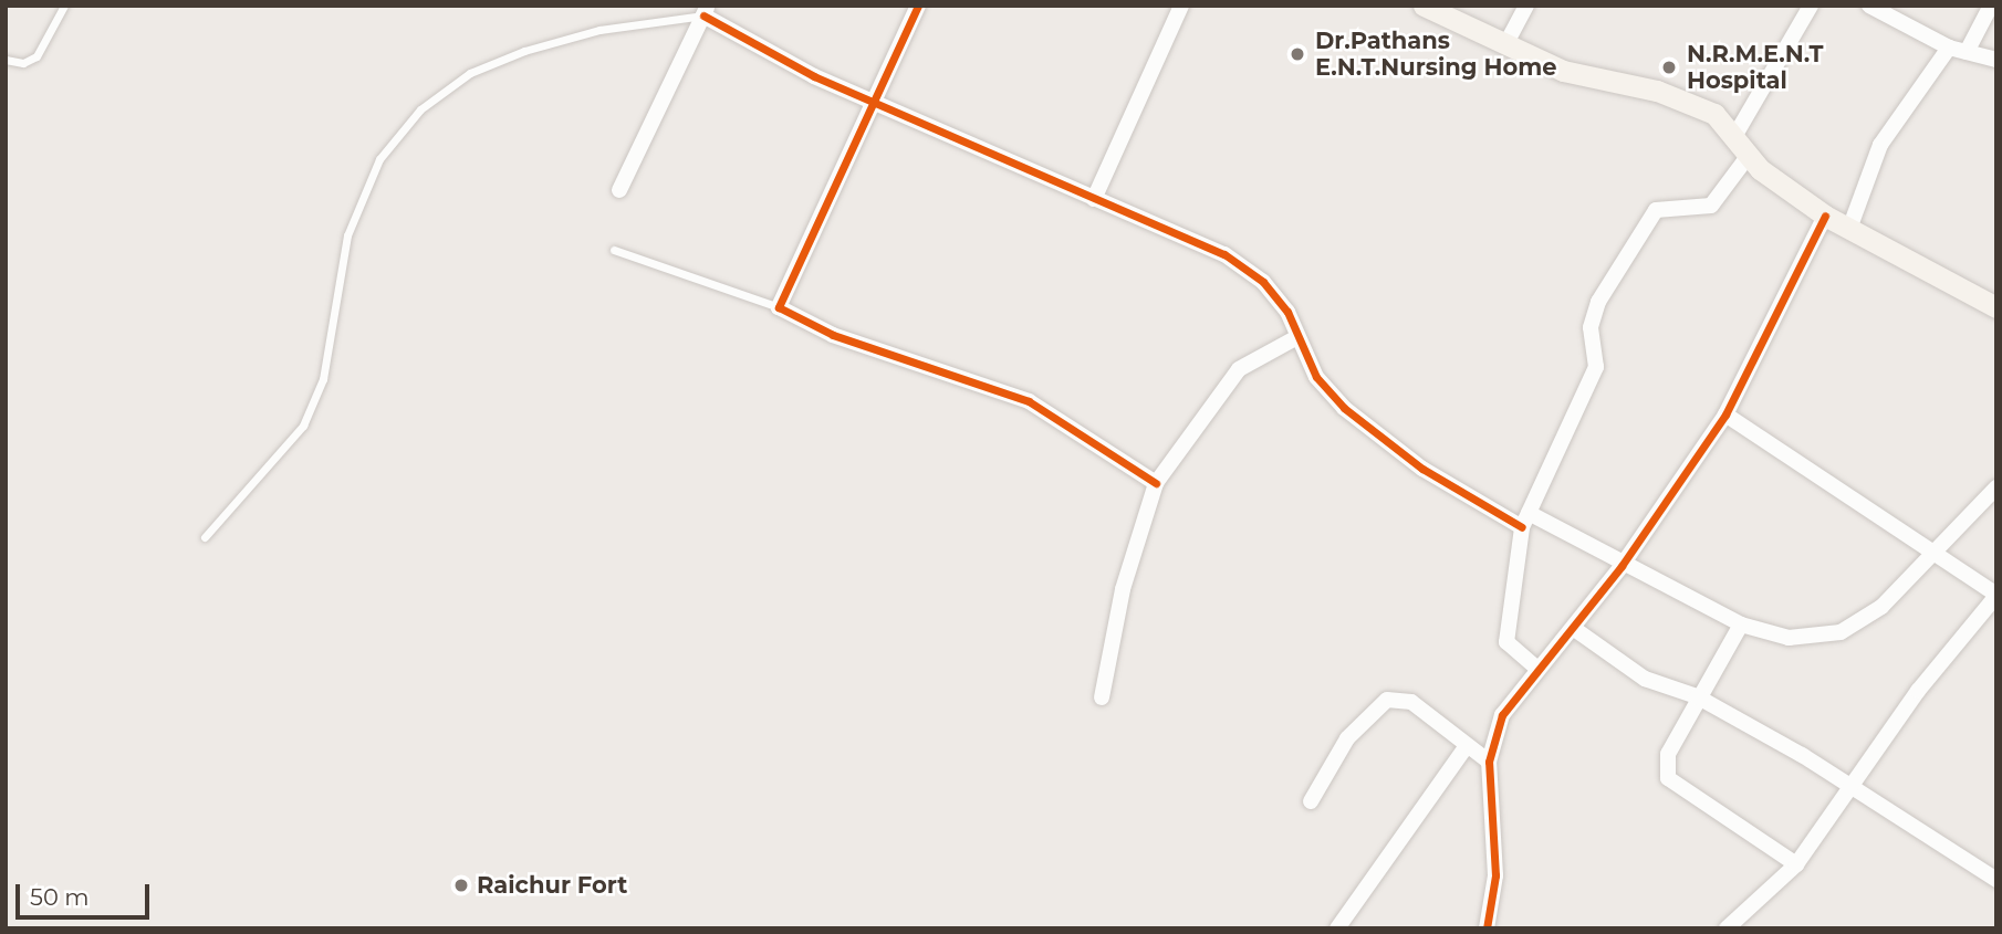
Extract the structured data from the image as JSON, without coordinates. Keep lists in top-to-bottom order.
{
  "places": ["Dr.Pathans E.N.T.Nursing Home", "N.R.M.E.N.T Hospital", "Raichur Fort"],
  "scale_bar": "50 m"
}
